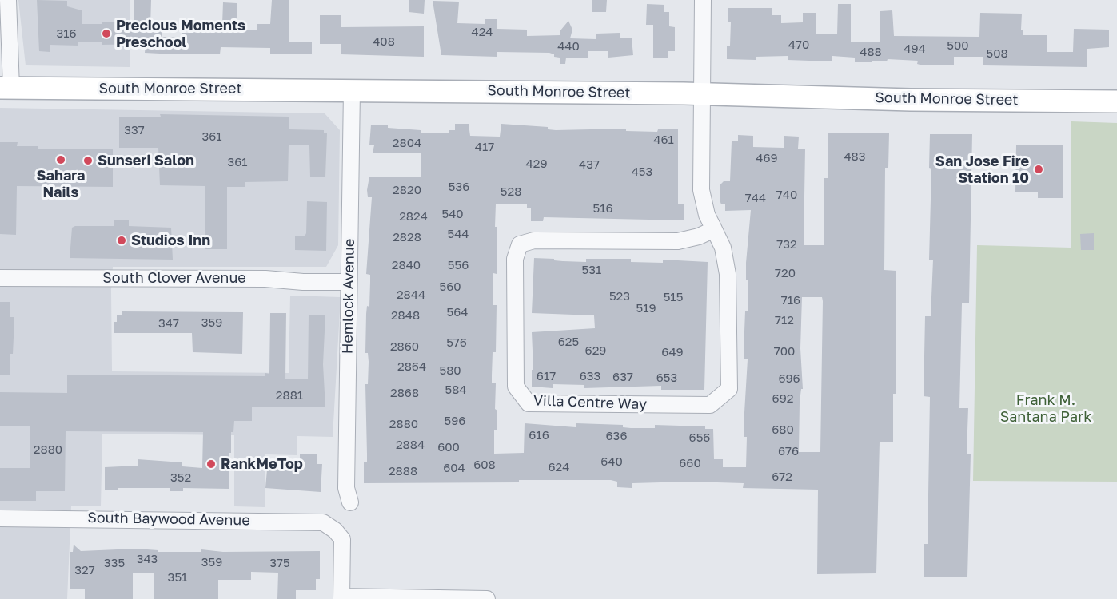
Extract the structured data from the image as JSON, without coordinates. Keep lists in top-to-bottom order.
{
  "streets": {
    "main road": ["South Monroe Street"],
    "street": [
      "South Clover Avenue",
      "Hemlock Avenue",
      "Villa Centre Way",
      "South Baywood Avenue"
    ]
  },
  "crossings": [
    ["South Monroe Street", "Hemlock Avenue"],
    ["South Monroe Street", "Villa Centre Way"],
    ["South Clover Avenue", "Hemlock Avenue"]
  ],
  "parks": ["Frank M. Santana Park"],
  "places": [
    "Precious Moments Preschool",
    "Sahara Nails",
    "Sunseri Salon",
    "San Jose Fire Station 10",
    "Studios Inn",
    "RankMeTop"
  ],
  "house_numbers": [
    "424",
    "316",
    "408",
    "470",
    "500",
    "440",
    "494",
    "488",
    "508",
    "337",
    "361",
    "461",
    "2804",
    "417",
    "483",
    "469",
    "361",
    "429",
    "437",
    "453",
    "536",
    "2820",
    "528",
    "740",
    "744",
    "516",
    "540",
    "2824",
    "544",
    "2828",
    "732",
    "2840",
    "556",
    "531",
    "720",
    "560",
    "2844",
    "523",
    "515",
    "716",
    "519",
    "564",
    "2848",
    "712",
    "359",
    "347",
    "625",
    "576",
    "2860",
    "629",
    "700",
    "649",
    "2864",
    "580",
    "617",
    "633",
    "637",
    "653",
    "696",
    "584",
    "2868",
    "2881",
    "692",
    "596",
    "2880",
    "680",
    "616",
    "636",
    "656",
    "2884",
    "600",
    "2880",
    "676",
    "640",
    "660",
    "608",
    "624",
    "604",
    "2888",
    "672",
    "352",
    "343",
    "359",
    "335",
    "375",
    "327",
    "351"
  ]
}
